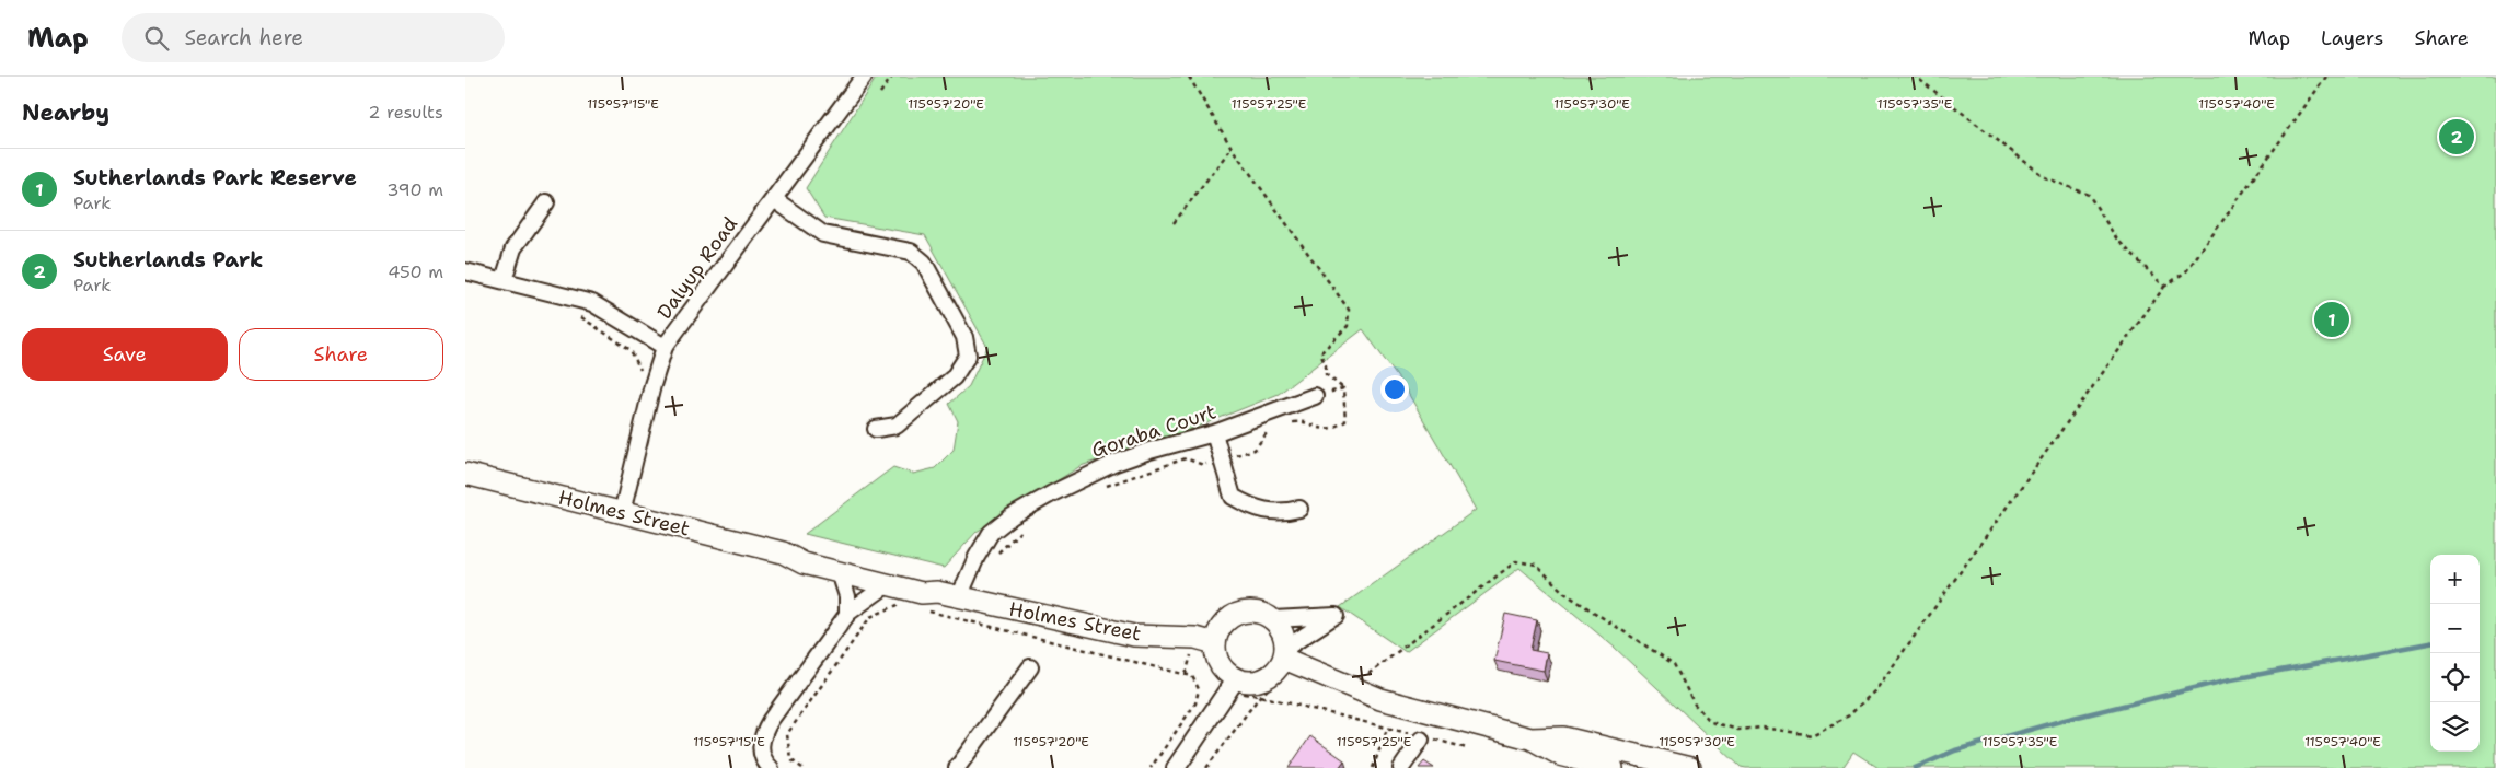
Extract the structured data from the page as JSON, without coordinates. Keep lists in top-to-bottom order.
{
  "streets": {
    "main road": ["Holmes Street"],
    "street": ["Dalyup Road", "Goraba Court"]
  },
  "crossings": [
    ["Dalyup Road", "Holmes Street"],
    ["Goraba Court", "Holmes Street"]
  ],
  "page": {
    "header": "Map",
    "search": "Search here",
    "nav": ["Map", "Layers", "Share"],
    "heading": ["Nearby", "2 results"],
    "pins": ["2", "1"],
    "list": [
      {
        "mark": "1",
        "name": "Sutherlands Park Reserve",
        "note": "Park",
        "value": "390 m"
      },
      {
        "mark": "2",
        "name": "Sutherlands Park",
        "note": "Park",
        "value": "450 m"
      }
    ],
    "buttons": ["Save", "Share"],
    "map_buttons": ["+", "−"]
  },
  "coordinates": [
    "115°57'15\"E",
    "115°57'20\"E",
    "115°57'25\"E",
    "115°57'30\"E",
    "115°57'35\"E",
    "115°57'40\"E"
  ]
}
